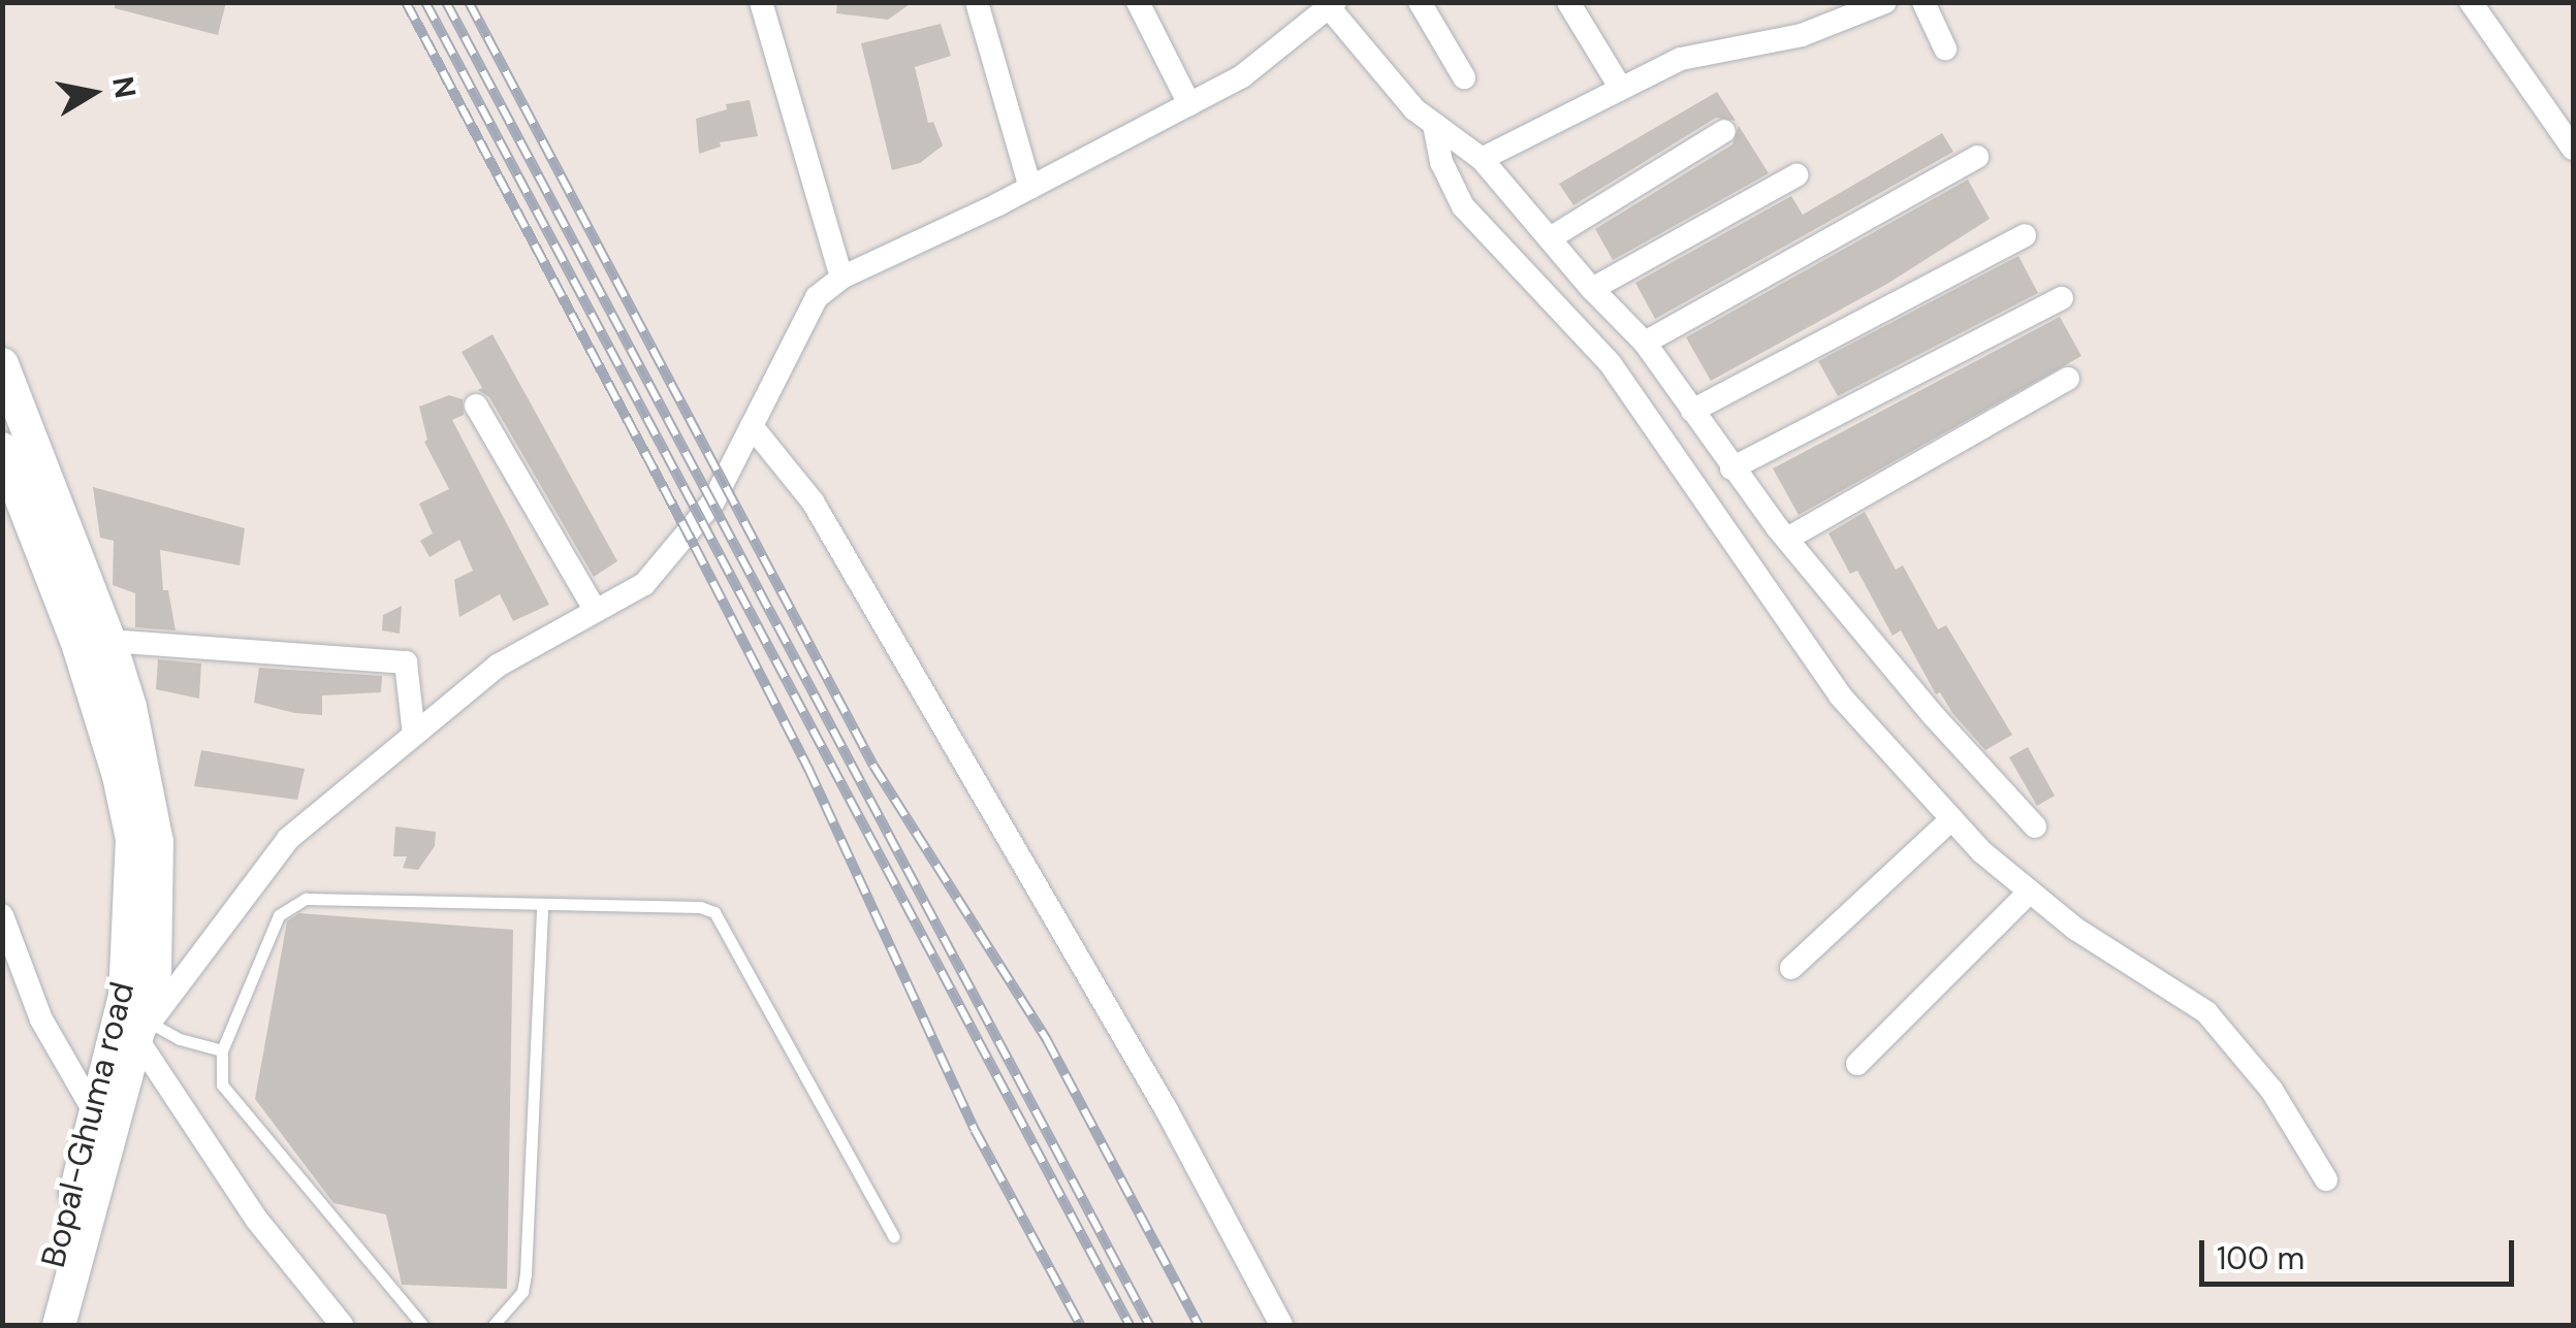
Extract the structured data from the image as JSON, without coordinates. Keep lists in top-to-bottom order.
{
  "streets": {
    "street": ["Bopal-Ghuma road"]
  },
  "scale_bar": "100 m",
  "north": "right"
}
